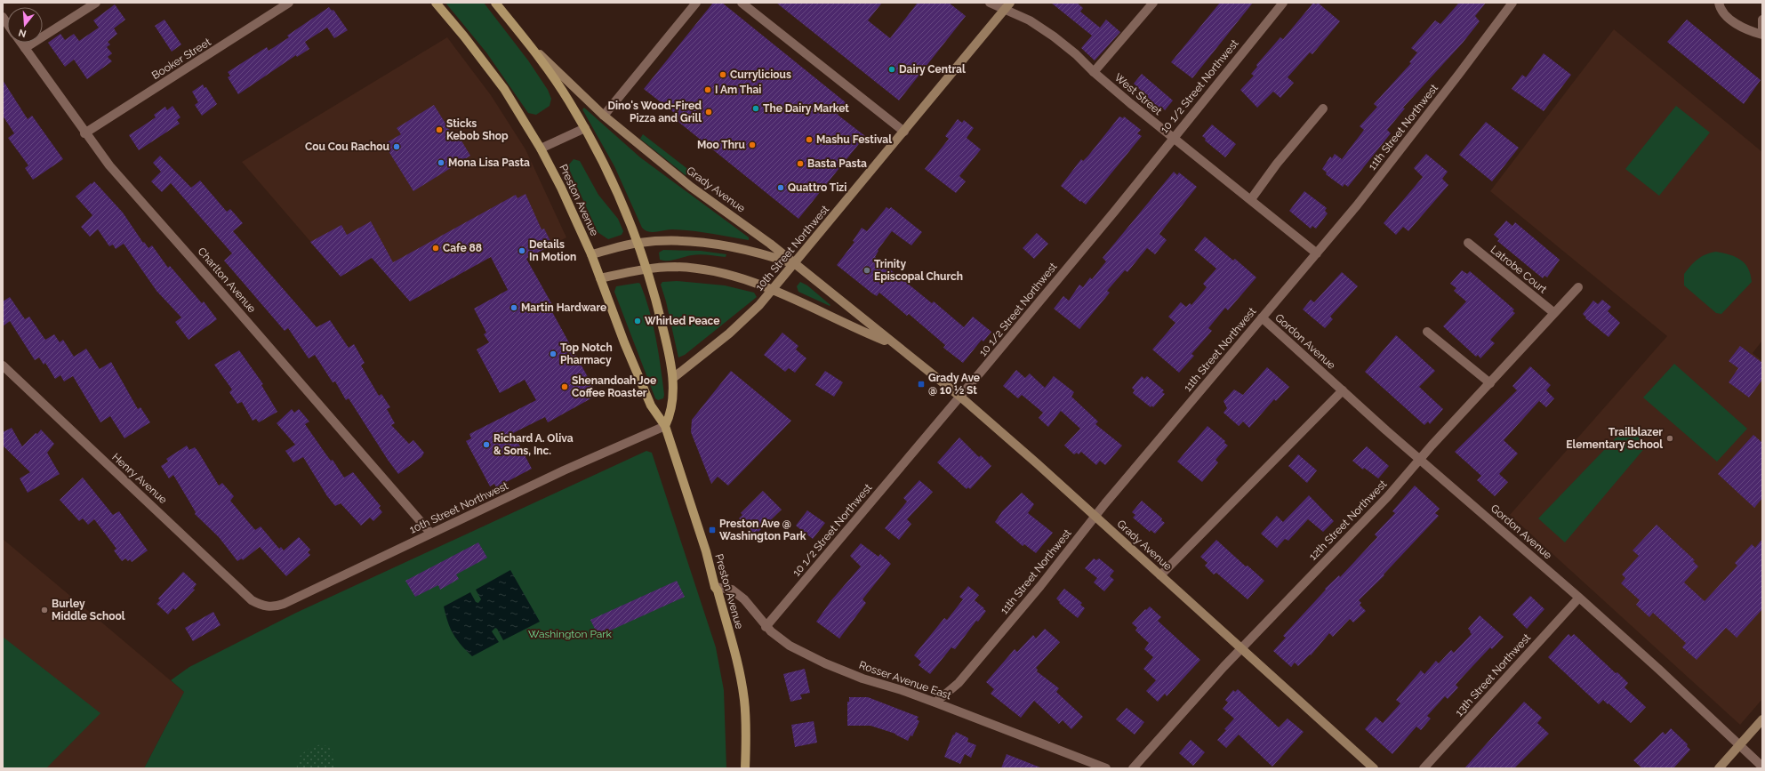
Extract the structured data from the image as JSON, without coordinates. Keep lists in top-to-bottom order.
{
  "streets": {
    "main road": ["Grady Avenue", "Preston Avenue", "10th Street Northwest"],
    "street": [
      "Booker Street",
      "10 1/2 Street Northwest",
      "West Street",
      "11th Street Northwest",
      "Latrobe Court",
      "Charlton Avenue",
      "Gordon Avenue",
      "Henry Avenue",
      "12th Street Northwest",
      "13th Street Northwest",
      "Rosser Avenue East"
    ]
  },
  "crossings": [
    ["Booker Street", "Charlton Avenue"],
    ["10 1/2 Street Northwest", "West Street"],
    ["10 1/2 Street Northwest", "Grady Avenue"],
    ["10 1/2 Street Northwest", "Rosser Avenue East"],
    ["West Street", "11th Street Northwest"],
    ["West Street", "10th Street Northwest"],
    ["11th Street Northwest", "Grady Avenue"],
    ["11th Street Northwest", "Gordon Avenue"],
    ["11th Street Northwest", "Rosser Avenue East"],
    ["Grady Avenue", "Preston Avenue"],
    ["Grady Avenue", "10th Street Northwest"],
    ["Grady Avenue", "12th Street Northwest"],
    ["Preston Avenue", "10th Street Northwest"],
    ["Preston Avenue", "Rosser Avenue East"],
    ["10th Street Northwest", "Charlton Avenue"],
    ["10th Street Northwest", "Henry Avenue"],
    ["Latrobe Court", "12th Street Northwest"],
    ["Gordon Avenue", "12th Street Northwest"],
    ["Gordon Avenue", "13th Street Northwest"]
  ],
  "parks": ["Washington Park"],
  "places": {
    "other": [
      "Dairy Central",
      "Currylicious",
      "I Am Thai",
      "The Dairy Market",
      "Dino's Wood-Fired Pizza and Grill",
      "Sticks Kebob Shop",
      "Mashu Festival",
      "Moo Thru",
      "Cou Cou Rachou",
      "Mona Lisa Pasta",
      "Basta Pasta",
      "Quattro Tizi",
      "Cafe 88",
      "Details In Motion",
      "Trinity Episcopal Church",
      "Martin Hardware",
      "Whirled Peace",
      "Top Notch Pharmacy",
      "Shenandoah Joe Coffee Roaster",
      "Trailblazer Elementary School",
      "Richard A. Oliva & Sons, Inc.",
      "Burley Middle School"
    ],
    "transit": ["Grady Ave @ 10 ½ St", "Preston Ave @ Washington Park"]
  },
  "north": "bottom"
}
